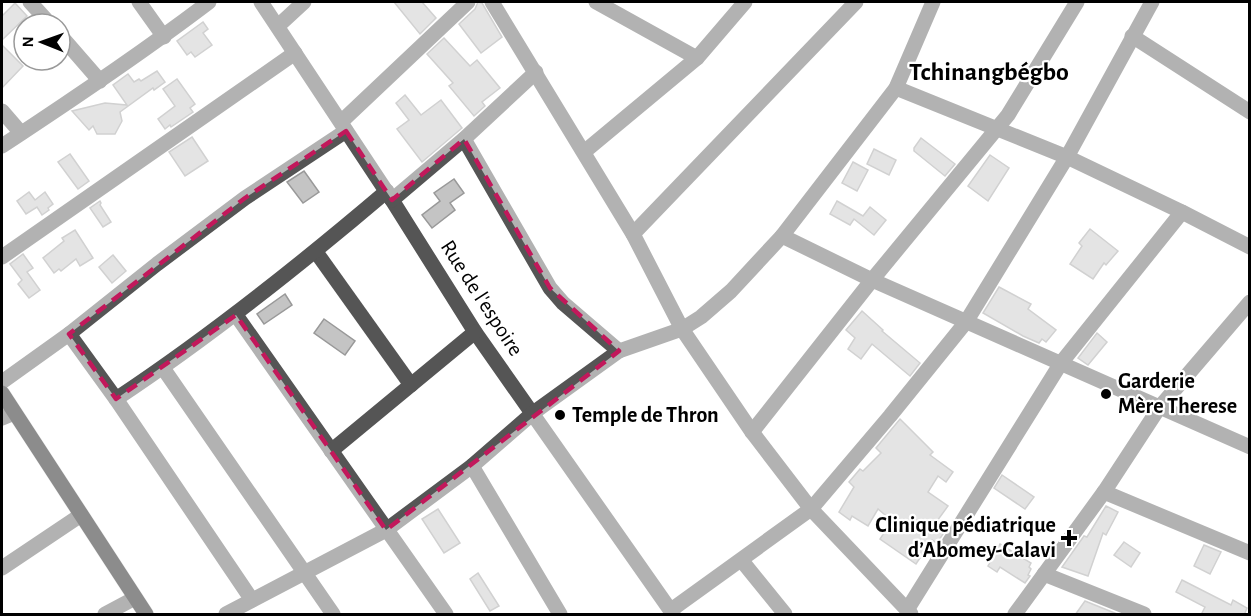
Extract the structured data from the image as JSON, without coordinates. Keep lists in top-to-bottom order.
{
  "streets": {
    "street": ["Rue de l'espoire"]
  },
  "districts": ["Tchinangbégbo"],
  "places": {
    "other": ["Garderie Mère Therese", "Temple de Thron"],
    "health": ["Clinique pédiatrique d’Abomey-Calavi"]
  },
  "north": "left"
}
